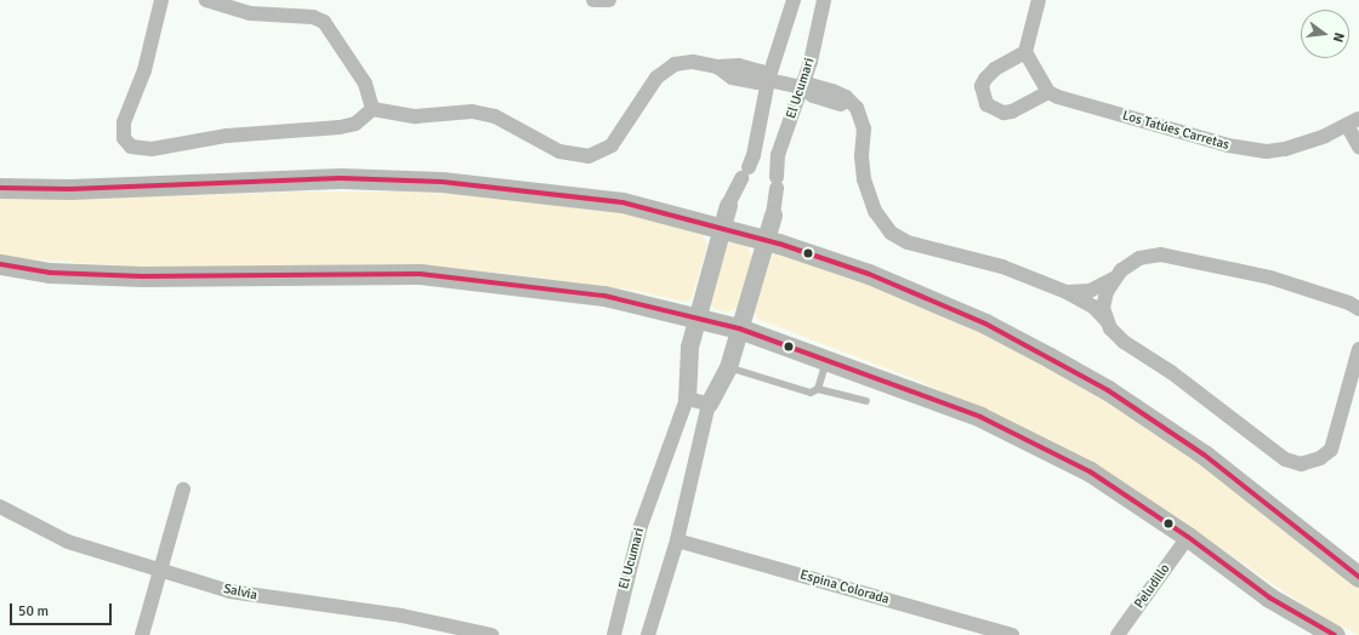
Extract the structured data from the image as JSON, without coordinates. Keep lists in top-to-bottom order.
{
  "streets": {
    "street": [
      "El Ucumari",
      "Los Tatúes Carretas",
      "Peludillo",
      "Espina Colorada",
      "Salvia"
    ]
  },
  "scale_bar": "50 m",
  "north": "right"
}
